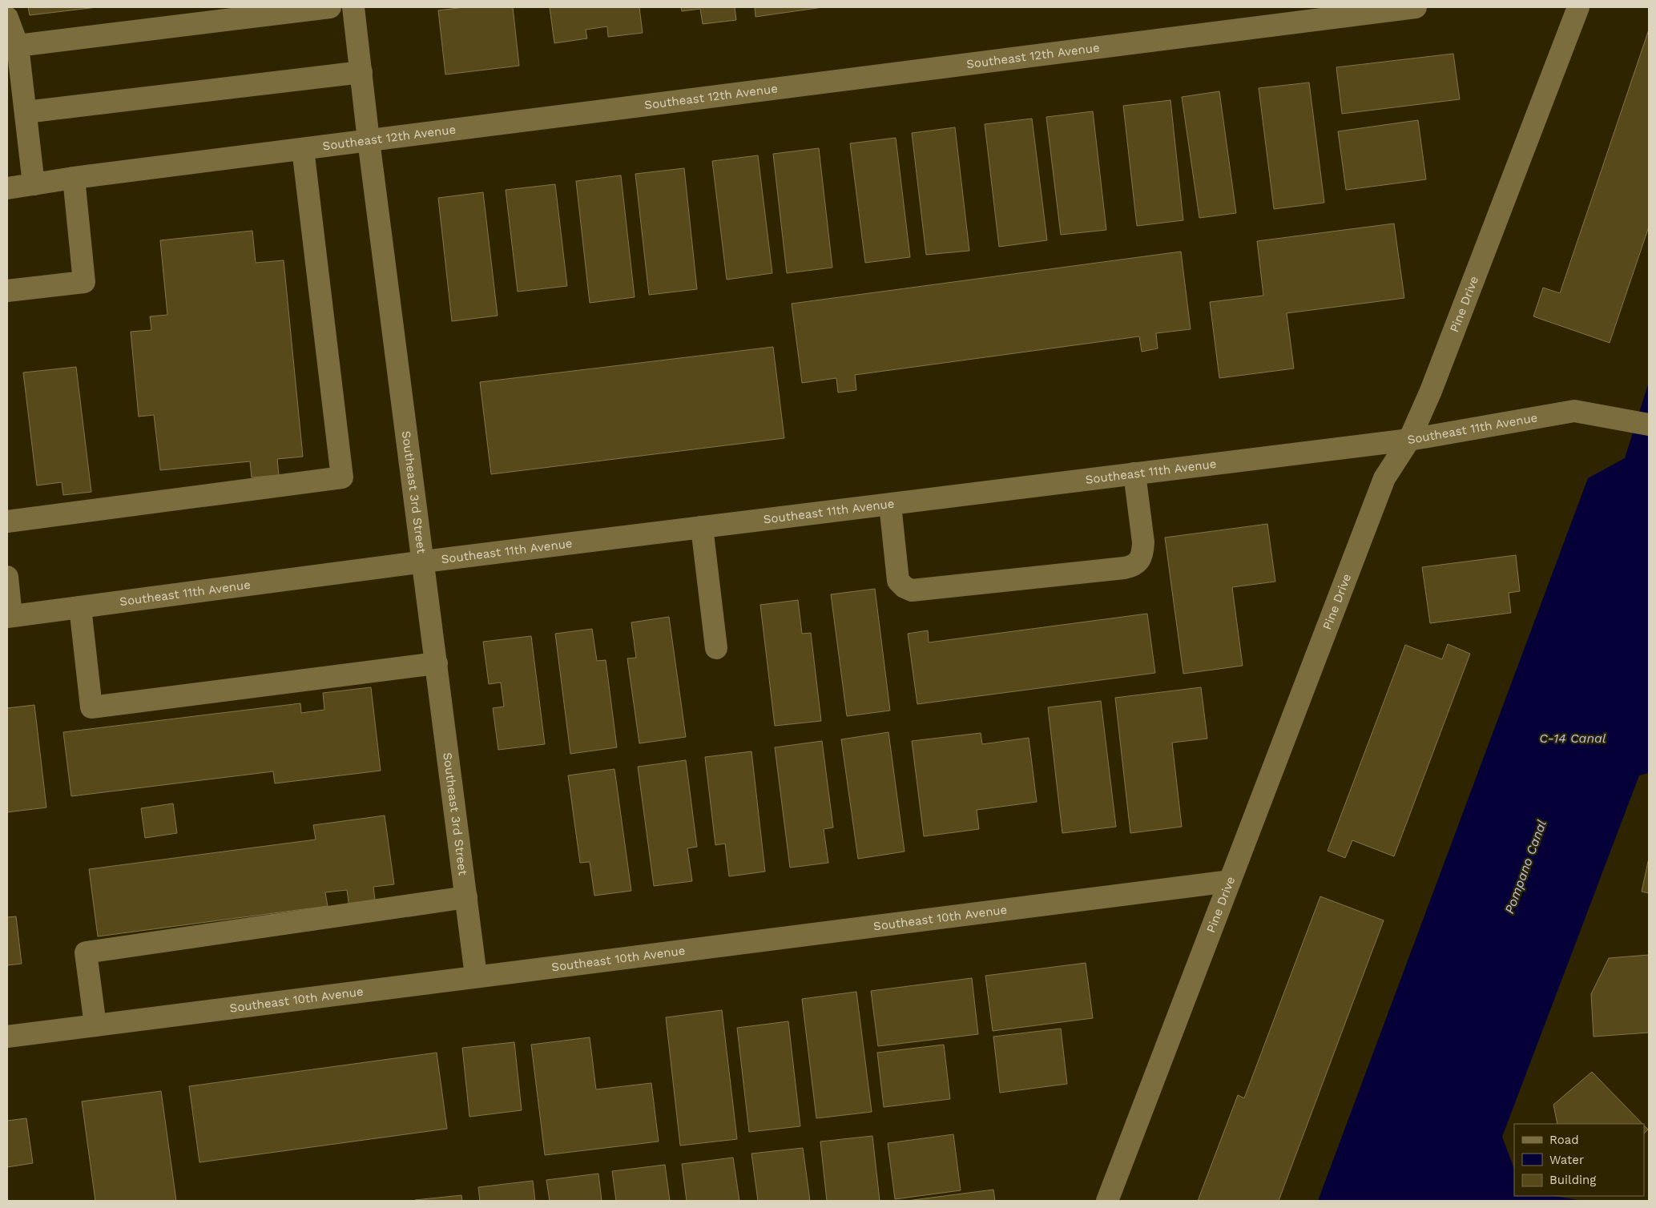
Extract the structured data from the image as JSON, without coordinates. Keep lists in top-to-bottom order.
{
  "streets": {
    "street": [
      "Southeast 12th Avenue",
      "Pine Drive",
      "Southeast 11th Avenue",
      "Southeast 3rd Street",
      "Southeast 10th Avenue"
    ]
  },
  "crossings": [
    ["Southeast 12th Avenue", "Southeast 3rd Street"],
    ["Pine Drive", "Southeast 11th Avenue"],
    ["Pine Drive", "Southeast 10th Avenue"],
    ["Southeast 11th Avenue", "Southeast 3rd Street"],
    ["Southeast 3rd Street", "Southeast 10th Avenue"]
  ],
  "water": ["C-14 Canal", "Pompano Canal"],
  "legend": ["Road", "Water", "Building"]
}
